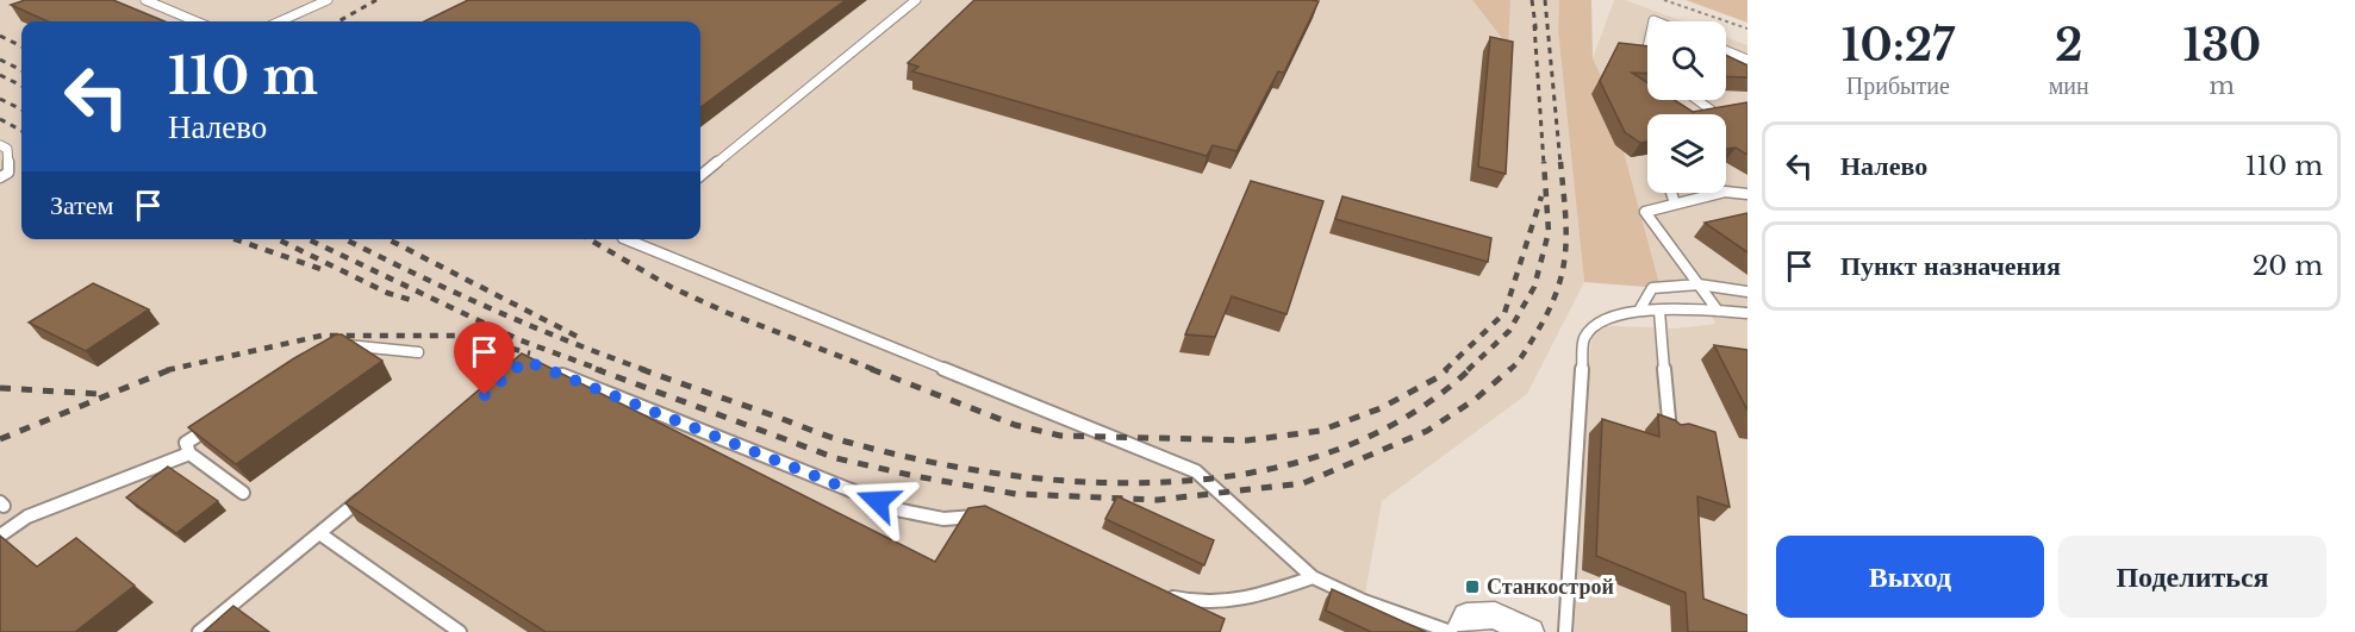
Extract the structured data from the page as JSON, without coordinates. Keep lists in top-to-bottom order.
{
  "places": {
    "transit": ["Станкострой"]
  },
  "page": {
    "eta": [
      "10:27",
      "Прибытие",
      "2",
      "мин",
      "130",
      "m"
    ],
    "turn": ["110 m", "Налево"],
    "list": [
      {
        "name": "Налево",
        "value": "110 m"
      },
      {
        "name": "Пункт назначения",
        "value": "20 m"
      }
    ],
    "then": "Затем",
    "buttons": ["Выход", "Поделиться"]
  }
}
